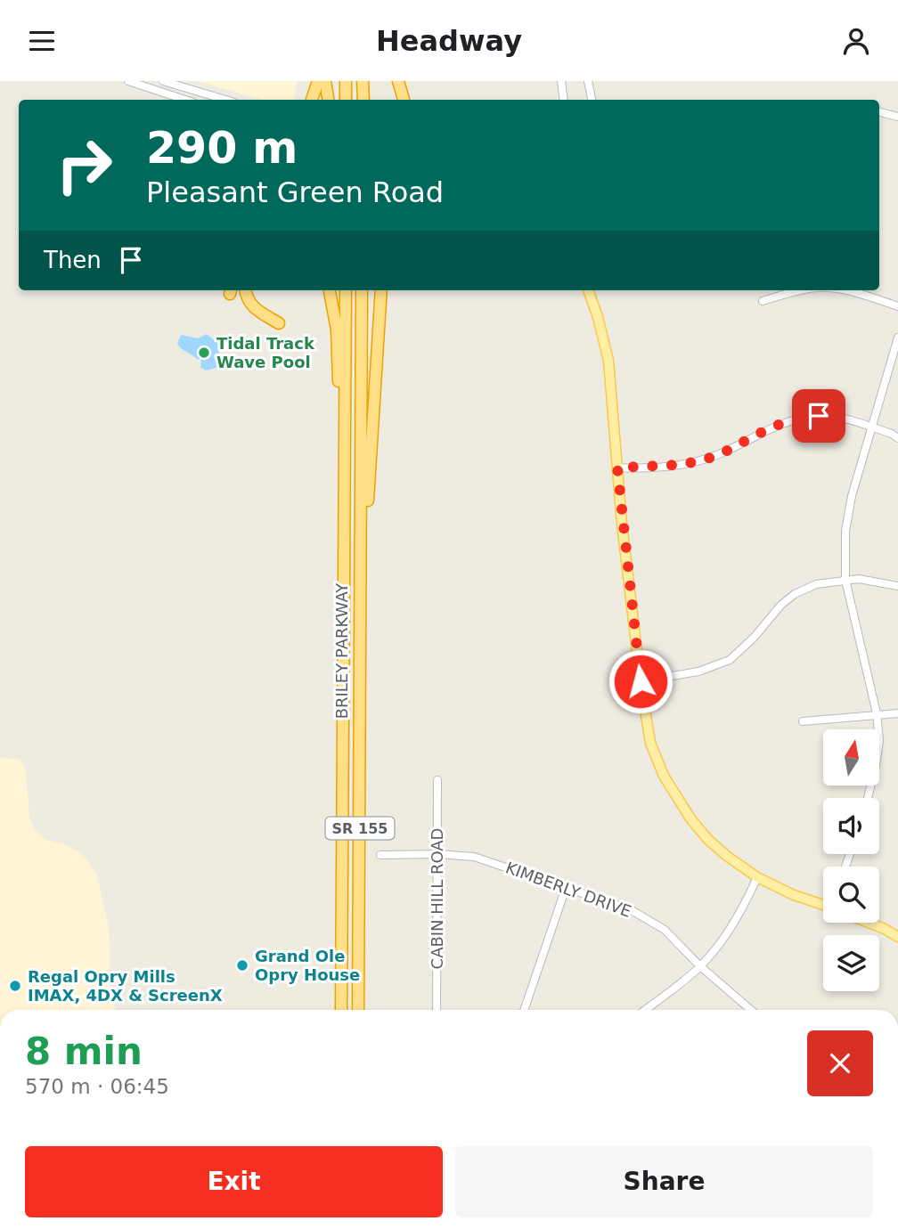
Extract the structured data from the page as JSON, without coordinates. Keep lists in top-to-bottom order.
{
  "streets": {
    "highway": ["BRILEY PARKWAY", "SR 155"],
    "street": ["KIMBERLY DRIVE", "CABIN HILL ROAD"]
  },
  "crossings": [
    ["KIMBERLY DRIVE", "CABIN HILL ROAD"]
  ],
  "places": ["Tidal Track Wave Pool", "Grand Ole Opry House", "Regal Opry Mills IMAX, 4DX & ScreenX"],
  "north": "top",
  "page": {
    "header": "Headway",
    "turn": ["290 m", "Pleasant Green Road"],
    "then": "Then",
    "heading": ["8 min", "570 m · 06:45"],
    "buttons": ["Exit", "Share"]
  }
}
